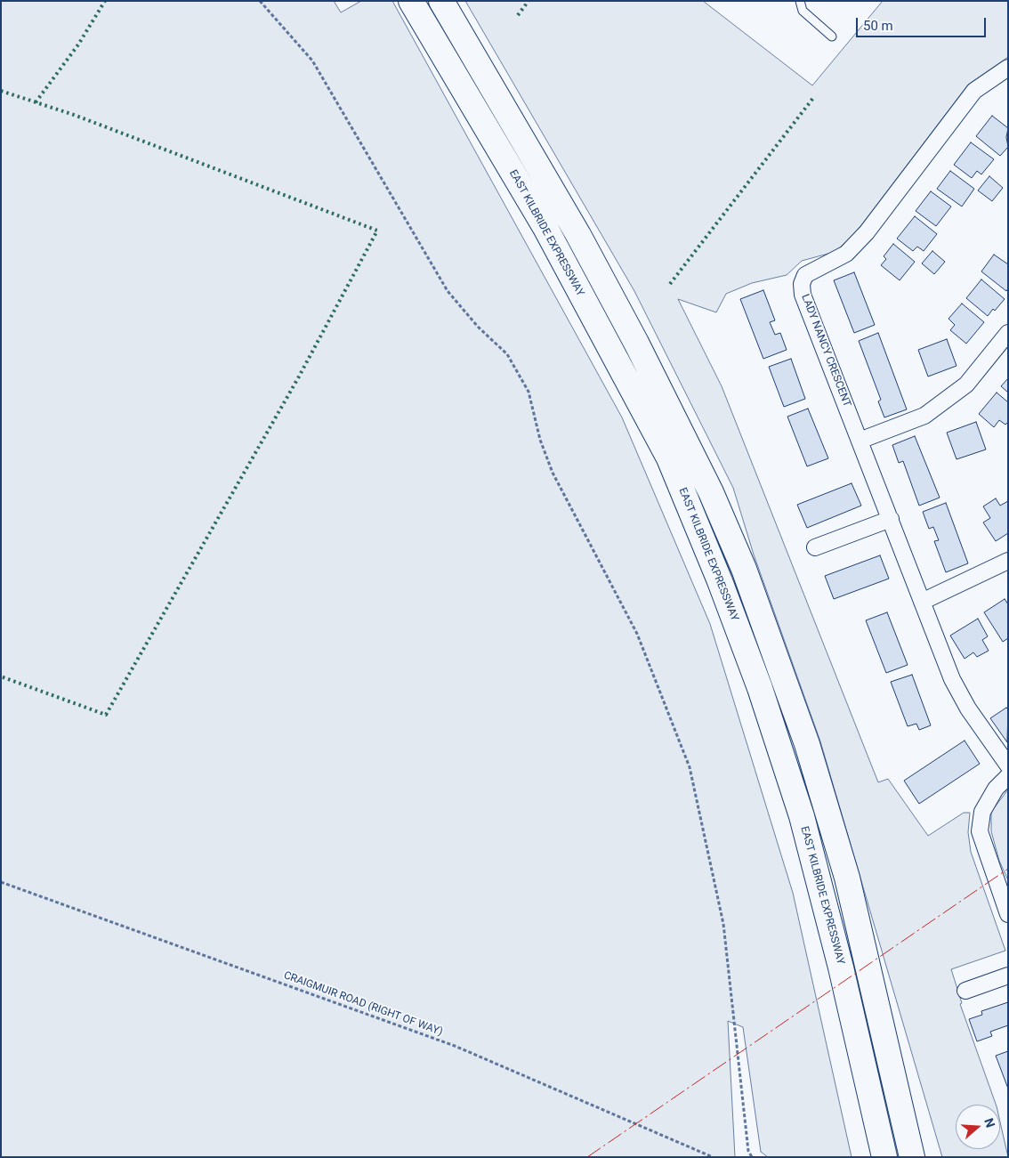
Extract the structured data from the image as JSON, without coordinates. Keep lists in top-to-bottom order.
{
  "streets": {
    "highway": ["EAST KILBRIDE EXPRESSWAY"],
    "street": ["LADY NANCY CRESCENT"],
    "path": ["CRAIGMUIR ROAD (RIGHT OF WAY)"]
  },
  "scale_bar": "50 m",
  "north": "right"
}
